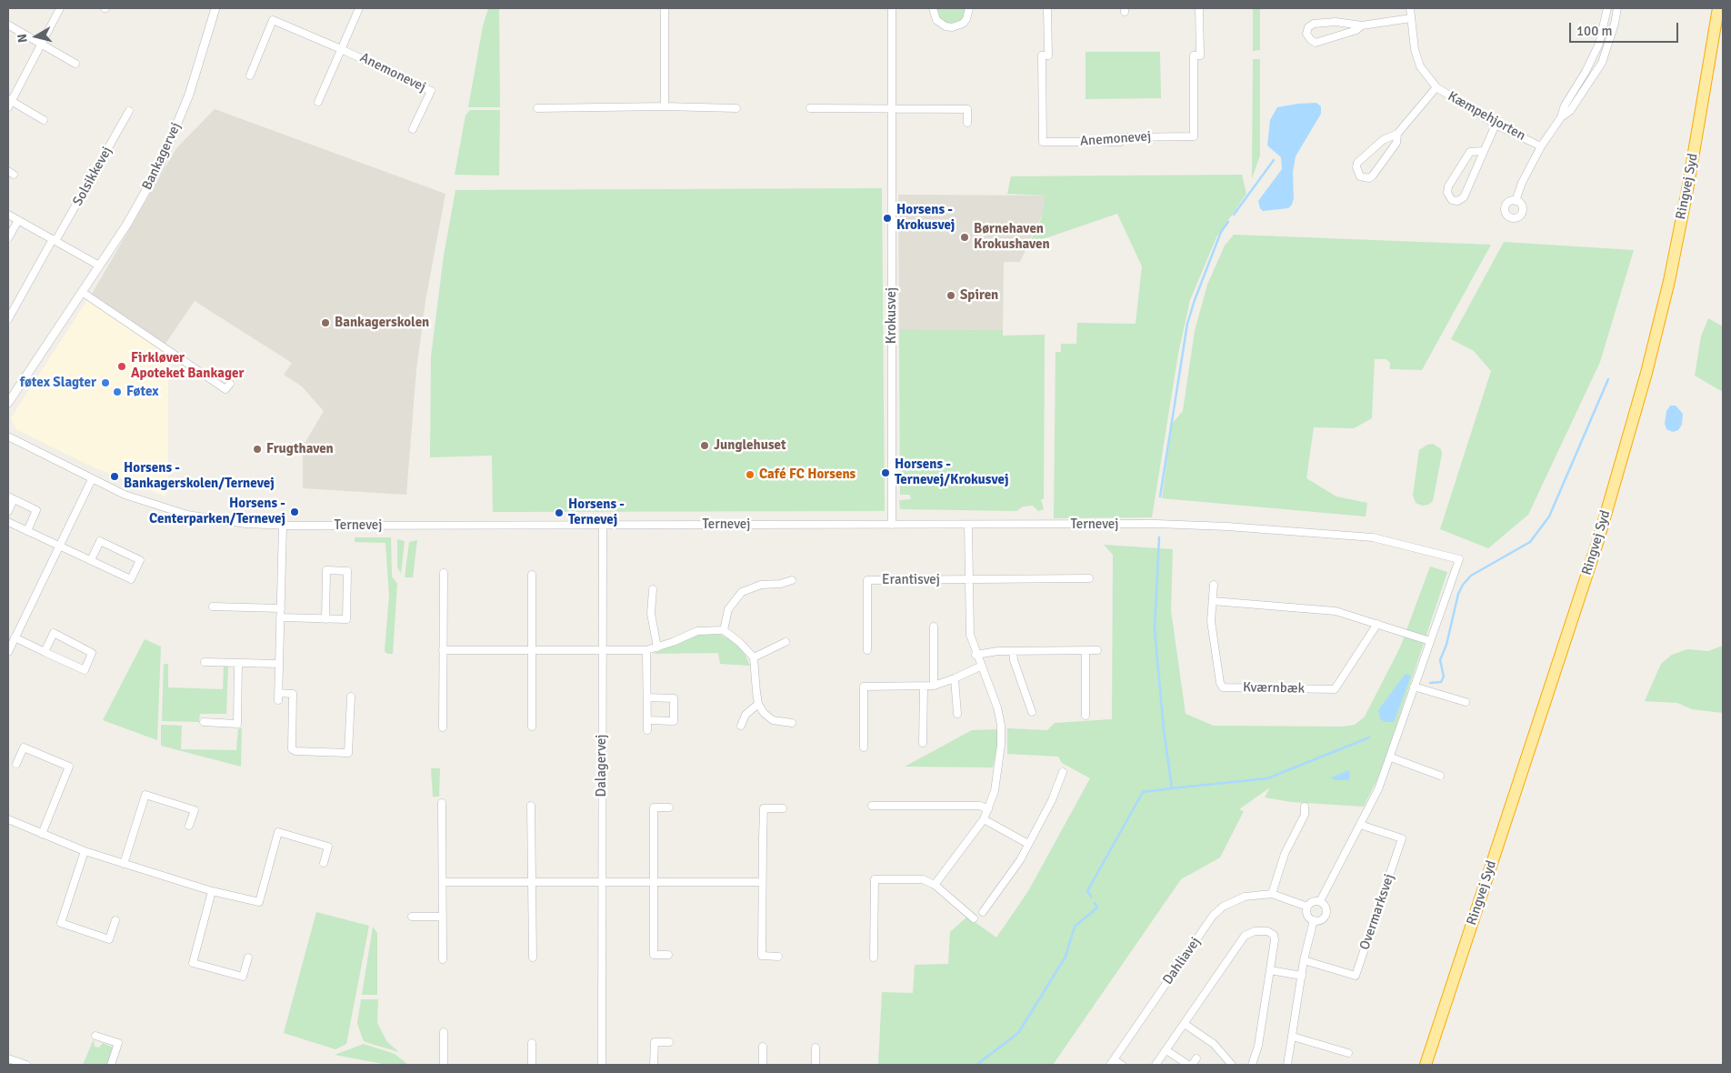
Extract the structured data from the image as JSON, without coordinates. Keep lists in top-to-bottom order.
{
  "streets": {
    "highway": ["Ringvej Syd"],
    "street": [
      "Anemonevej",
      "Kæmpehjorten",
      "Bankagervej",
      "Solsikkevej",
      "Krokusvej",
      "Ternevej",
      "Erantisvej",
      "Kværnbæk",
      "Dalagervej",
      "Overmarksvej",
      "Dahliavej"
    ]
  },
  "crossings": [
    ["Krokusvej", "Ternevej"],
    ["Ternevej", "Dalagervej"]
  ],
  "places": [
    "Horsens - Krokusvej",
    "Børnehaven Krokushaven",
    "Spiren",
    "Bankagerskolen",
    "Firkløver Apoteket Bankager",
    "føtex Slagter",
    "Føtex",
    "Junglehuset",
    "Frugthaven",
    "Horsens - Ternevej/Krokusvej",
    "Café FC Horsens",
    "Horsens - Bankagerskolen/Ternevej",
    "Horsens - Centerparken/Ternevej",
    "Horsens - Ternevej"
  ],
  "scale_bar": "100 m",
  "north": "left"
}
